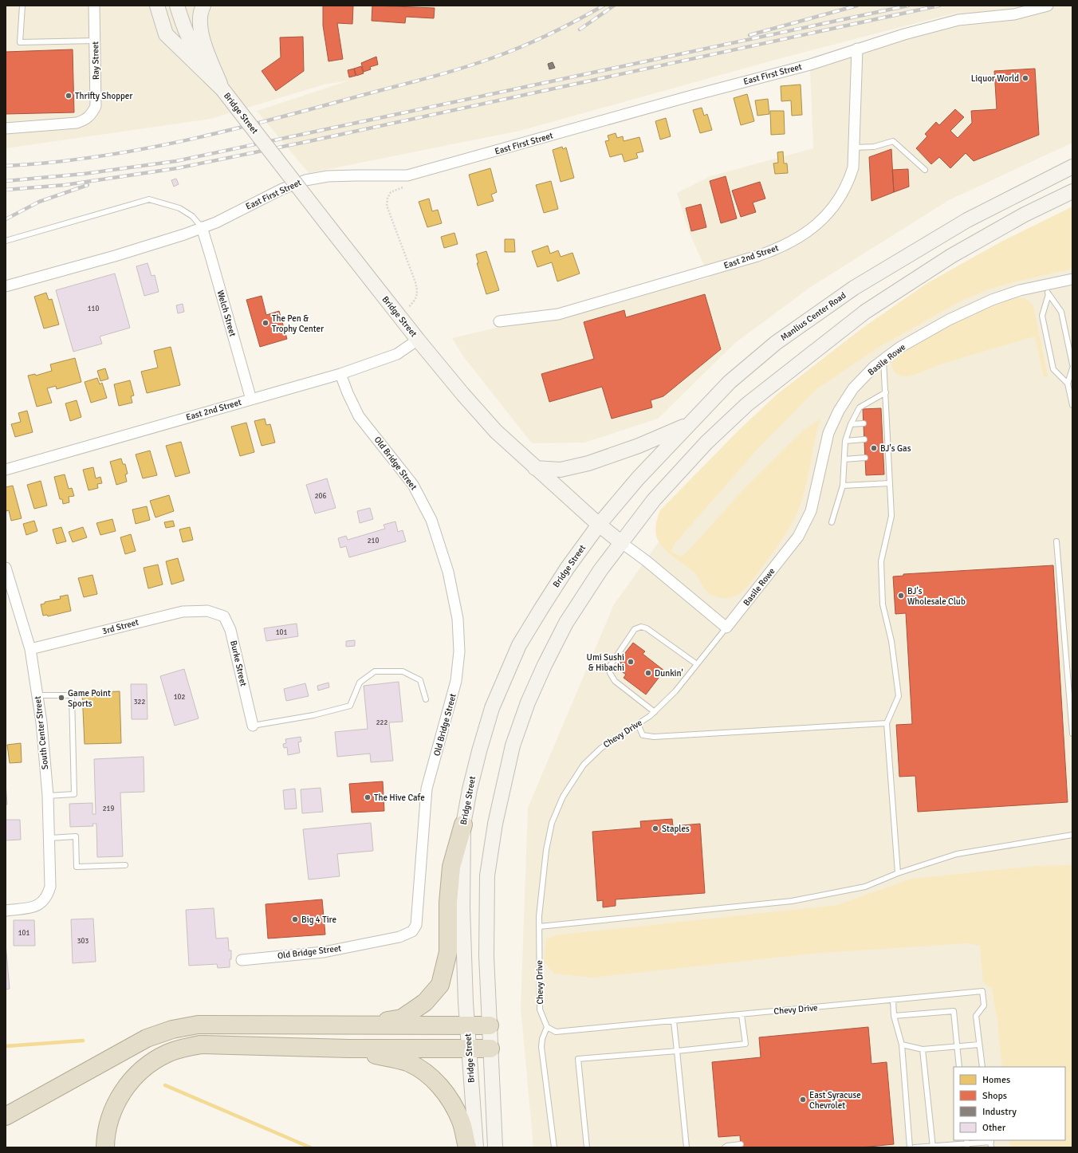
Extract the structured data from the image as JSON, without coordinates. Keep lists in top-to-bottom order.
{
  "streets": {
    "main road": ["Bridge Street", "Manlius Center Road"],
    "street": [
      "Ray Street",
      "East First Street",
      "East 2nd Street",
      "Welch Street",
      "Basile Rowe",
      "Old Bridge Street",
      "3rd Street",
      "Burke Street",
      "South Center Street"
    ],
    "lane": ["Chevy Drive"]
  },
  "crossings": [
    ["East First Street", "East 2nd Street"],
    ["East First Street", "Welch Street"],
    ["Bridge Street", "East 2nd Street"],
    ["Bridge Street", "Manlius Center Road"],
    ["Bridge Street", "Basile Rowe"],
    ["Bridge Street", "Chevy Drive"],
    ["East 2nd Street", "Welch Street"],
    ["East 2nd Street", "Old Bridge Street"],
    ["Basile Rowe", "Chevy Drive"],
    ["3rd Street", "Burke Street"],
    ["3rd Street", "South Center Street"]
  ],
  "places": [
    "Liquor World",
    "Thrifty Shopper",
    "The Pen & Trophy Center",
    "BJ's Gas",
    "BJ's Wholesale Club",
    "Umi Sushi & Hibachi",
    "Dunkin'",
    "Game Point Sports",
    "The Hive Cafe",
    "Staples",
    "Big 4 Tire",
    "East Syracuse Chevrolet"
  ],
  "house_numbers": [
    "110",
    "206",
    "210",
    "101",
    "102",
    "322",
    "222",
    "219",
    "101",
    "303"
  ],
  "legend": [
    "Homes",
    "Shops",
    "Industry",
    "Other"
  ]
}
